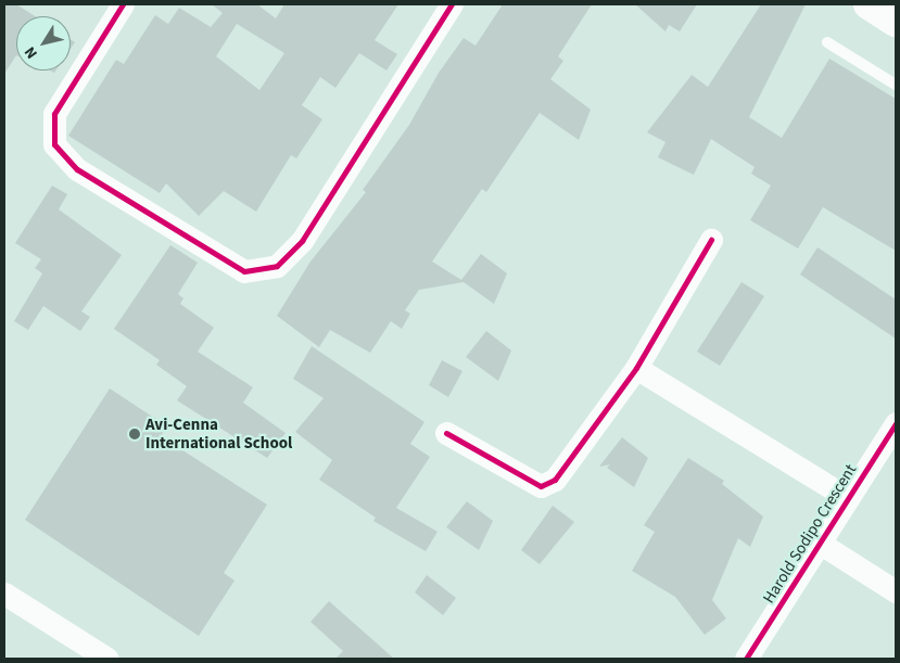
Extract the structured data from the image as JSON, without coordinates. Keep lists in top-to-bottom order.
{
  "streets": {
    "street": ["Harold Sodipo Crescent"]
  },
  "places": ["Avi-Cenna International School"],
  "north": "bottom left"
}
